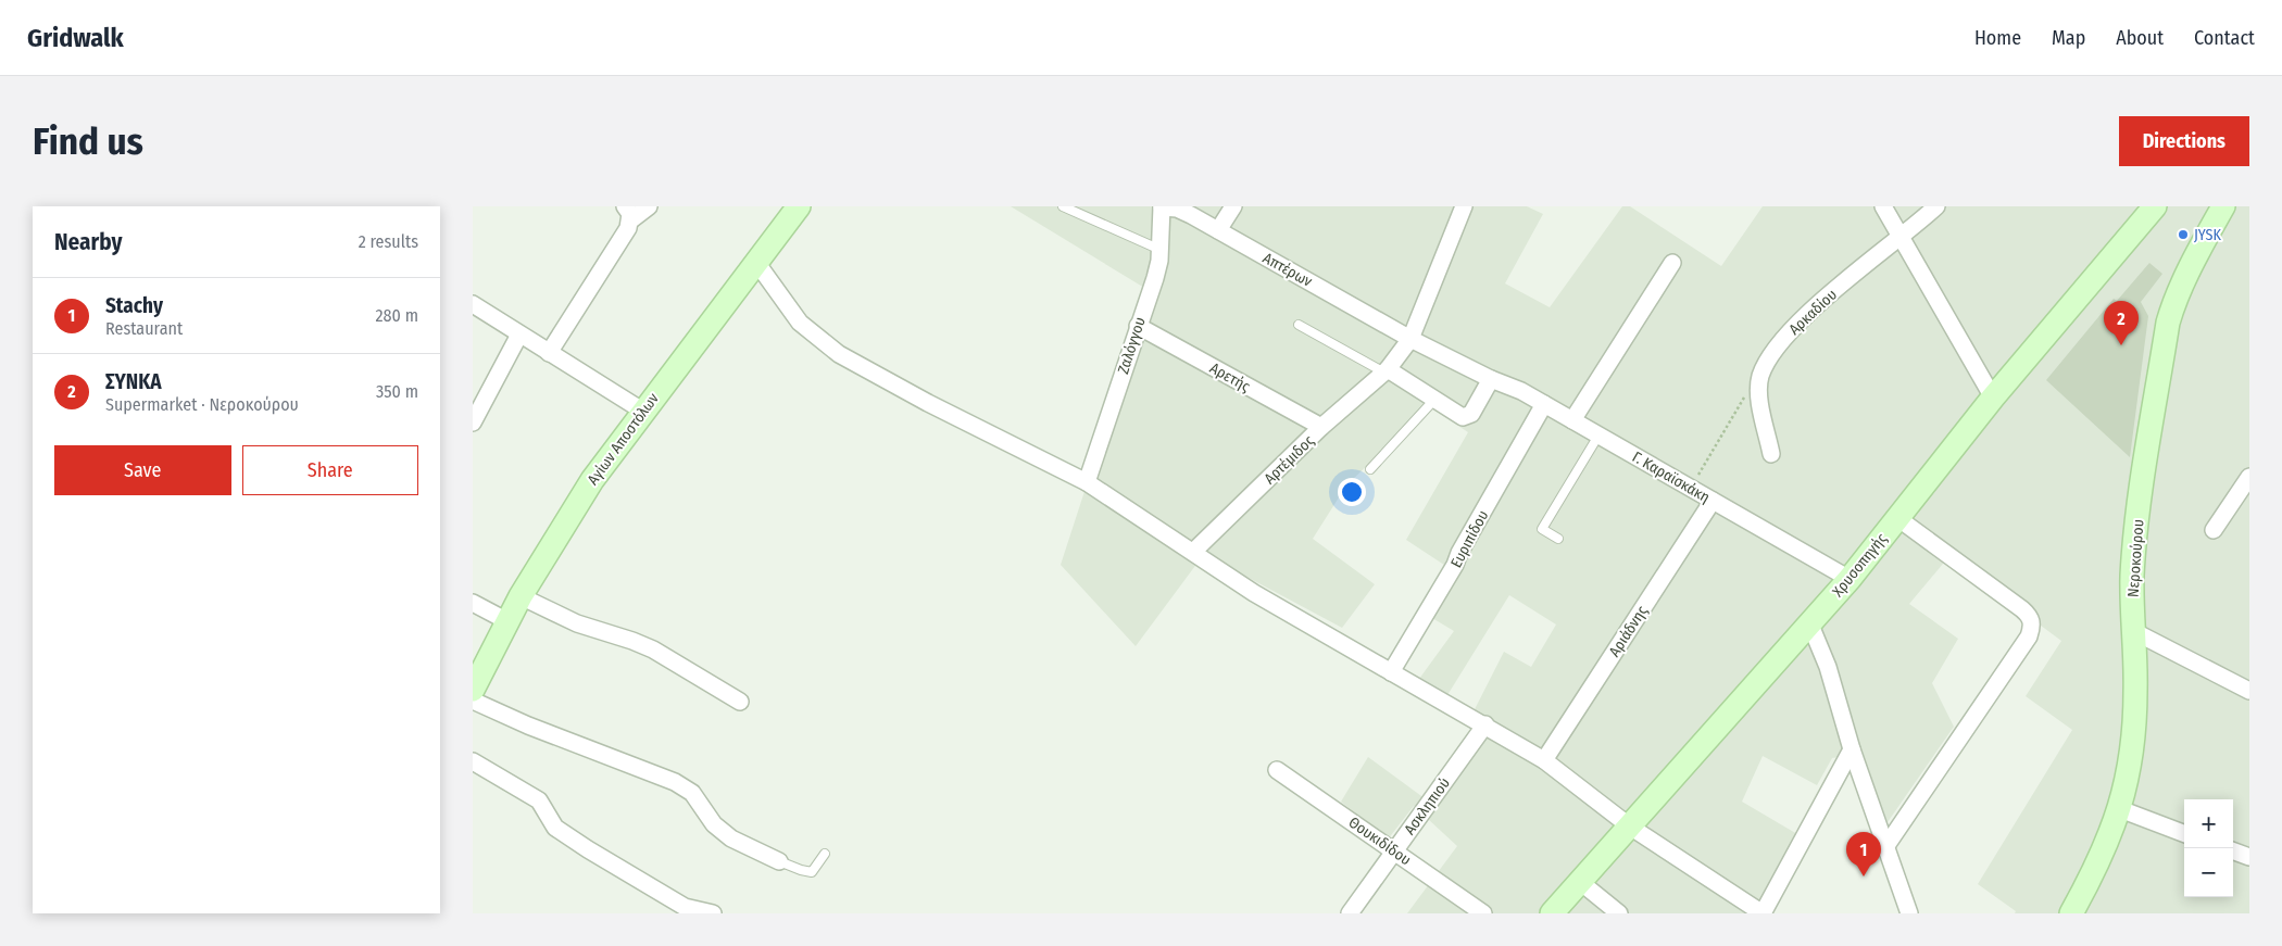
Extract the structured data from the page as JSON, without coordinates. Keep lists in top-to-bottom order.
{
  "streets": {
    "street": [
      "Απτέρων",
      "Αρκαδίου",
      "Ζαλόγγου",
      "Αρετής",
      "Αγίων Αποστόλων",
      "Αρτέμιδος",
      "Γ. Καραϊσκάκη",
      "Ευριπίδου",
      "Νεροκούρου",
      "Χρυσοπηγής",
      "Αριάδνης",
      "Ασκληπιού",
      "Θουκιδίδου"
    ]
  },
  "crossings": [
    ["Απτέρων", "Ζαλόγγου"],
    ["Απτέρων", "Γ. Καραϊσκάκη"],
    ["Ζαλόγγου", "Αρετής"],
    ["Αρετής", "Αρτέμιδος"],
    ["Γ. Καραϊσκάκη", "Ευριπίδου"],
    ["Γ. Καραϊσκάκη", "Χρυσοπηγής"],
    ["Γ. Καραϊσκάκη", "Αριάδνης"],
    ["Ασκληπιού", "Θουκιδίδου"]
  ],
  "places": ["JYSK"],
  "page": {
    "header": "Gridwalk",
    "nav": [
      "Home",
      "Map",
      "About",
      "Contact"
    ],
    "buttons": [
      "Directions",
      ["Save", "Share"]
    ],
    "title": "Find us",
    "heading": ["Nearby", "2 results"],
    "list": [
      {
        "mark": "1",
        "name": "Stachy",
        "note": "Restaurant",
        "value": "280 m"
      },
      {
        "mark": "2",
        "name": "ΣΥΝΚΑ",
        "note": "Supermarket · Νεροκούρου",
        "value": "350 m"
      }
    ],
    "pins": ["2", "1"],
    "map_buttons": ["+", "−"]
  }
}
